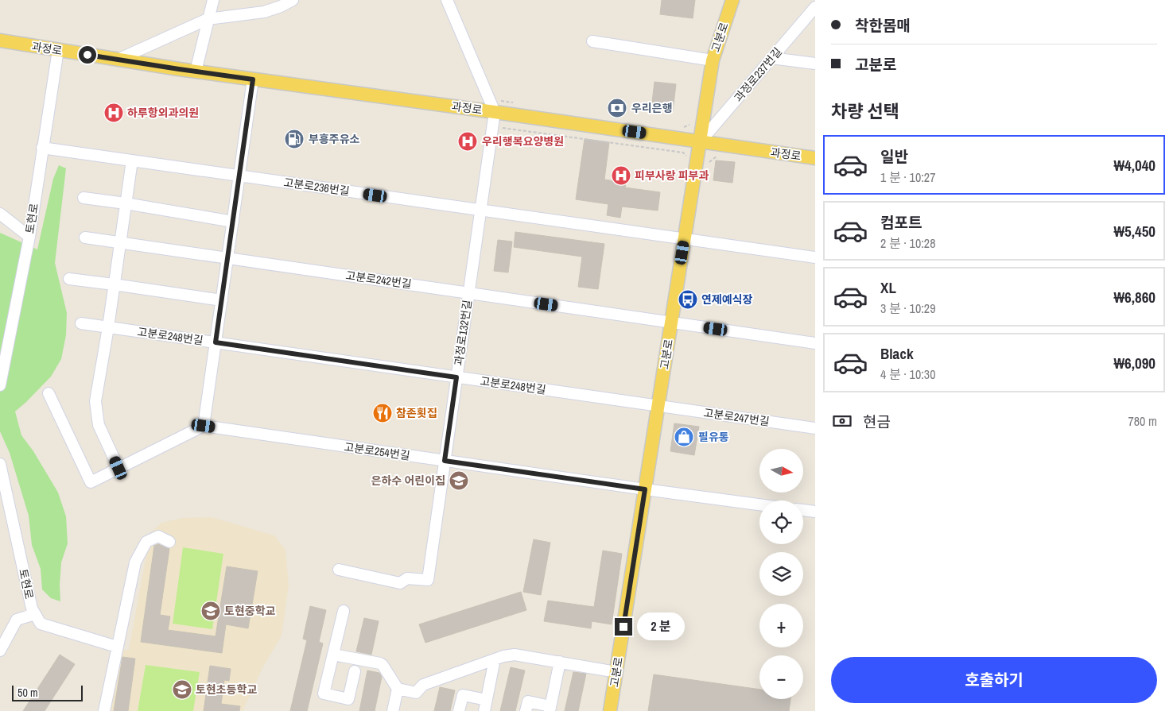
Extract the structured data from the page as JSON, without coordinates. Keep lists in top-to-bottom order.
{
  "streets": {
    "main road": ["고분로", "과정로"],
    "street": [
      "과정로237번길",
      "고분로236번길",
      "토현로",
      "고분로242번길",
      "과정로132번길",
      "고분로248번길",
      "고분로247번길",
      "고분로254번길"
    ]
  },
  "crossings": [
    ["고분로", "과정로"],
    ["고분로", "과정로237번길"],
    ["고분로", "고분로236번길"],
    ["고분로", "고분로242번길"],
    ["고분로", "고분로248번길"],
    ["고분로", "고분로247번길"],
    ["고분로", "고분로254번길"],
    ["과정로", "과정로237번길"],
    ["과정로", "토현로"],
    ["과정로", "과정로132번길"],
    ["고분로236번길", "토현로"],
    ["고분로236번길", "과정로132번길"],
    ["고분로242번길", "과정로132번길"],
    ["과정로132번길", "고분로248번길"],
    ["과정로132번길", "고분로254번길"],
    ["고분로248번길", "고분로247번길"]
  ],
  "places": {
    "bank": ["우리은행"],
    "hospital": ["하루항외과의원", "우리행복요양병원", "피부사랑 피부과"],
    "fuel station": ["부흥주유소"],
    "bus stop": ["연제예식장"],
    "restaurant": ["참존횟집"],
    "shop": ["필유통"],
    "school or university": ["은하수 어린이집", "토현중학교", "토현초등학교"]
  },
  "scale_bar": "50 m",
  "north": "right",
  "page": {
    "banner": ["착한몸매", "고분로"],
    "heading": "차량 선택",
    "list": [
      {
        "name": "일반",
        "note": "1 분 · 10:27",
        "value": "₩4,040"
      },
      {
        "name": "컴포트",
        "note": "2 분 · 10:28",
        "value": "₩5,450"
      },
      {
        "name": "XL",
        "note": "3 분 · 10:29",
        "value": "₩6,860"
      },
      {
        "name": "Black",
        "note": "4 분 · 10:30",
        "value": "₩6,090"
      }
    ],
    "pay": ["현금", "780 m"],
    "map_buttons": ["+", "−"],
    "bubble": "2 분",
    "buttons": "호출하기",
    "scale": "50 m"
  }
}
